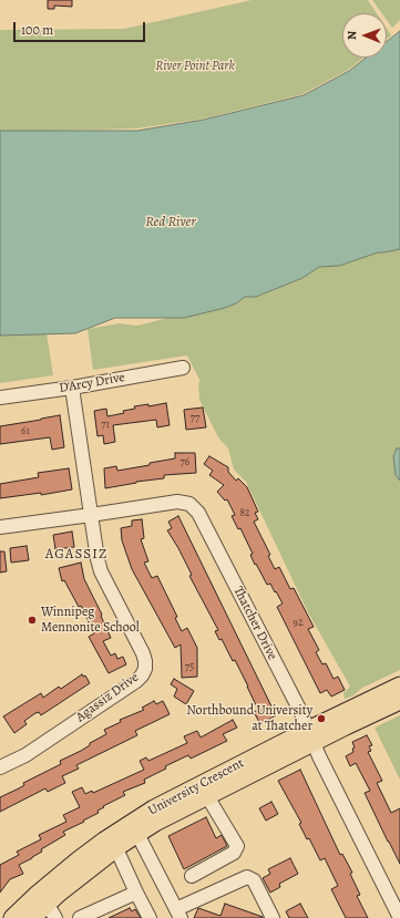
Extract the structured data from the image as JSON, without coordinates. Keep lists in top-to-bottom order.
{
  "streets": {
    "main road": ["University Crescent"],
    "street": ["D'Arcy Drive", "Thatcher Drive", "Agassiz Drive"]
  },
  "crossings": [
    ["D'Arcy Drive", "Agassiz Drive"],
    ["Thatcher Drive", "Agassiz Drive"],
    ["Thatcher Drive", "University Crescent"]
  ],
  "districts": ["AGASSIZ"],
  "water": ["Red River"],
  "parks": ["River Point Park"],
  "places": ["Winnipeg Mennonite School", "Northbound University at Thatcher"],
  "house_numbers": [
    "77",
    "71",
    "61",
    "76",
    "82",
    "92",
    "75"
  ],
  "scale_bar": "100 m",
  "north": "left"
}
